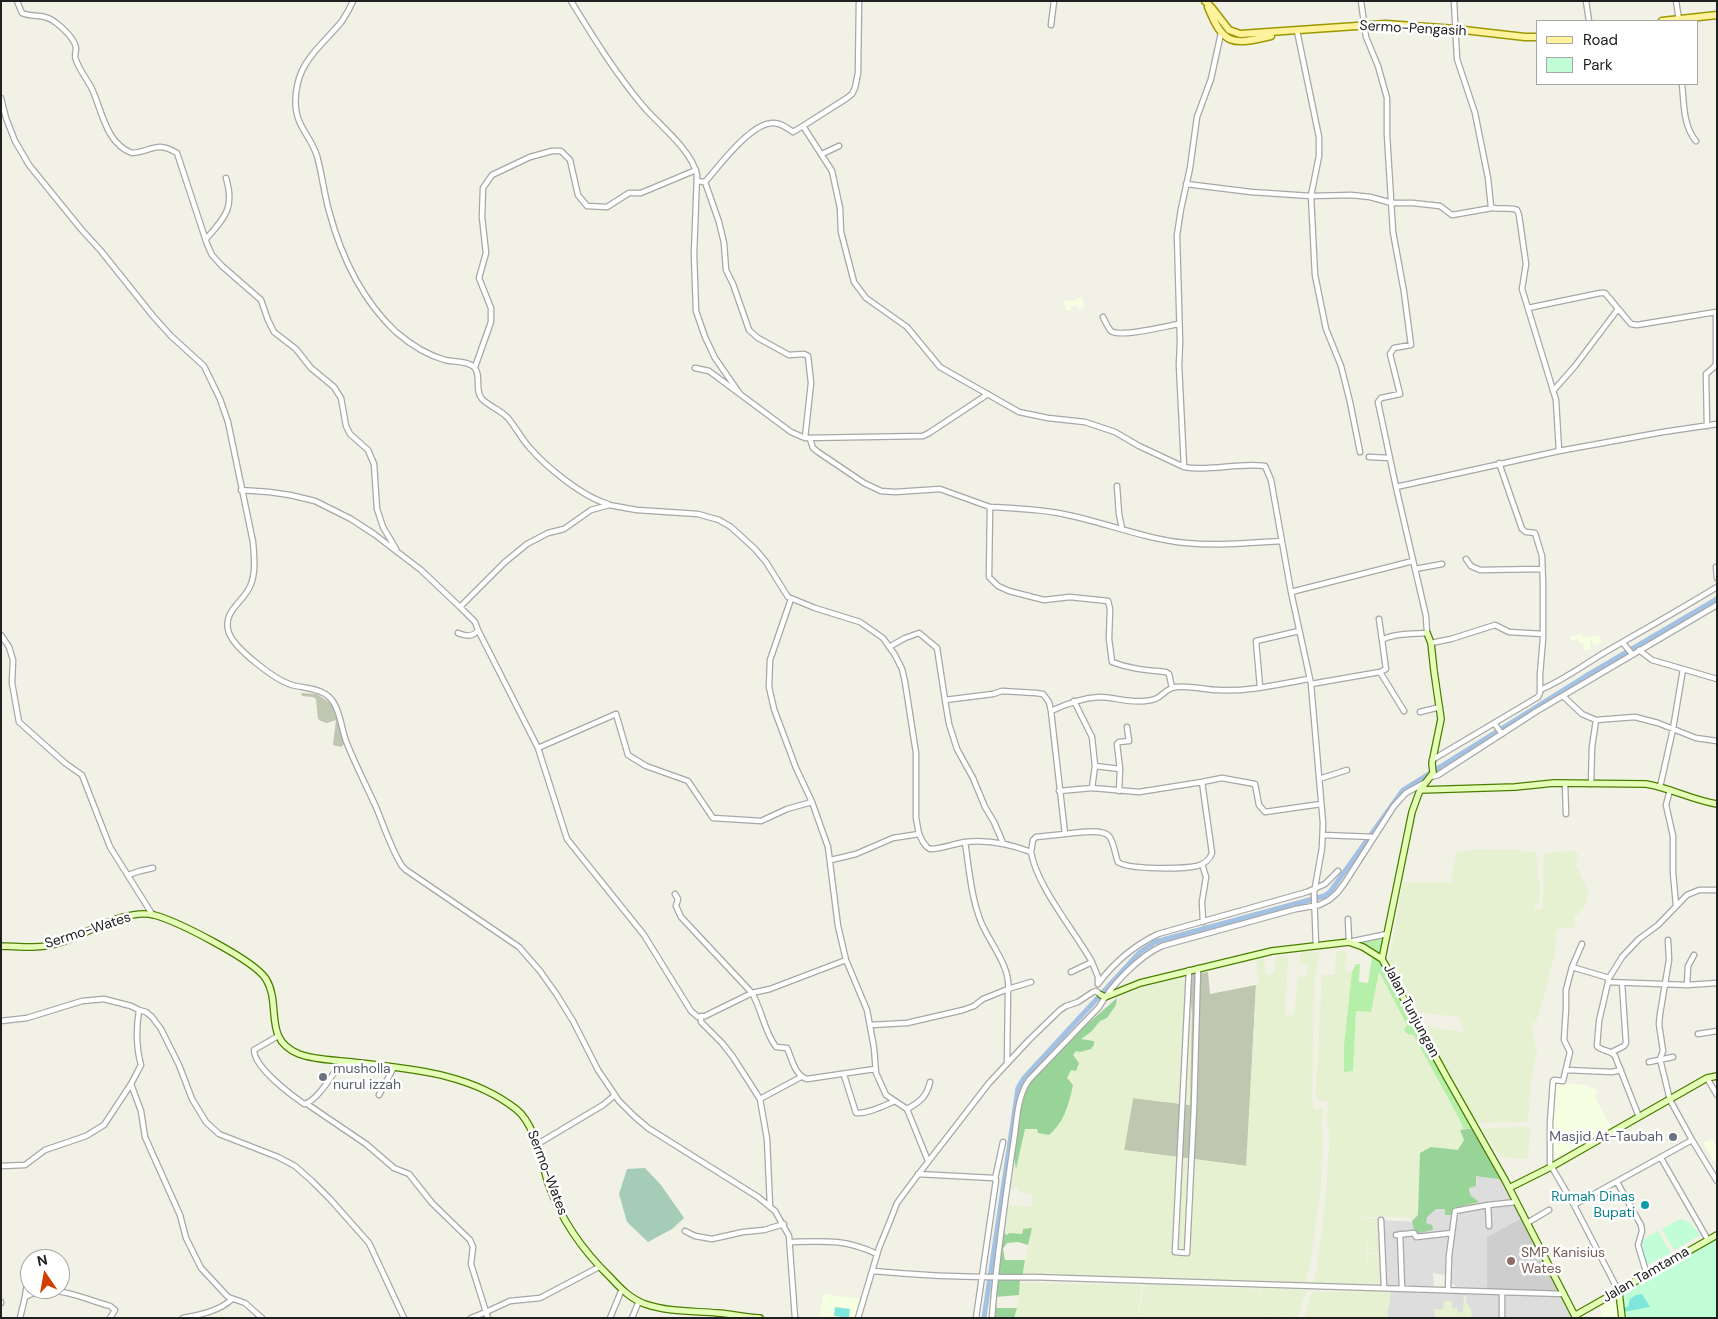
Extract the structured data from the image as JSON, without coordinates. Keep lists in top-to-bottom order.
{
  "streets": {
    "main road": ["Sermo-Pengasih"],
    "street": ["Sermo-Wates", "Jalan Tunjungan", "Jalan Tamtama"]
  },
  "crossings": [
    ["Jalan Tunjungan", "Jalan Tamtama"]
  ],
  "places": [
    "musholla nurul izzah",
    "Masjid At-Taubah",
    "Rumah Dinas Bupati",
    "SMP Kanisius Wates"
  ],
  "legend": ["Road", "Park"],
  "north": "top"
}
